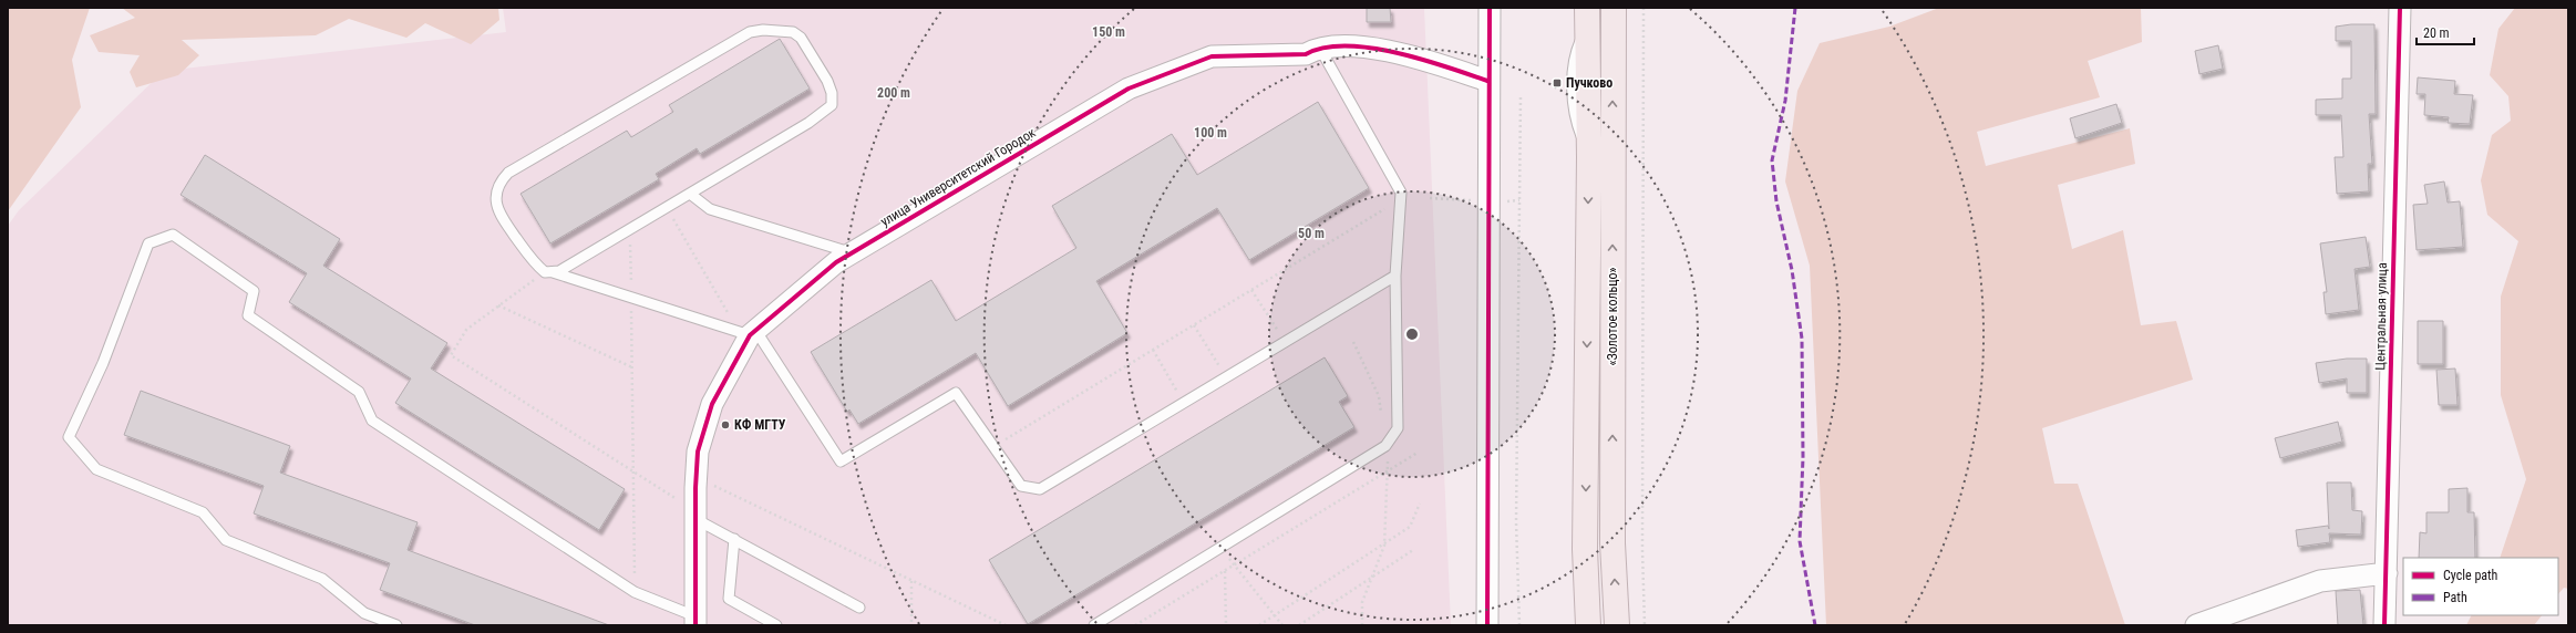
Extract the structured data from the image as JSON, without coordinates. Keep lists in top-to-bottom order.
{
  "streets": {
    "highway": ["«Золотое кольцо»"],
    "street": ["улица Университетский Городок", "Центральная улица"]
  },
  "places": {
    "transit": ["Пучково"],
    "other": ["КФ МГТУ"]
  },
  "legend": ["Cycle path", "Path"],
  "scale_bar": "20 m",
  "rings": [
    "150 m",
    "200 m",
    "100 m",
    "50 m"
  ]
}
